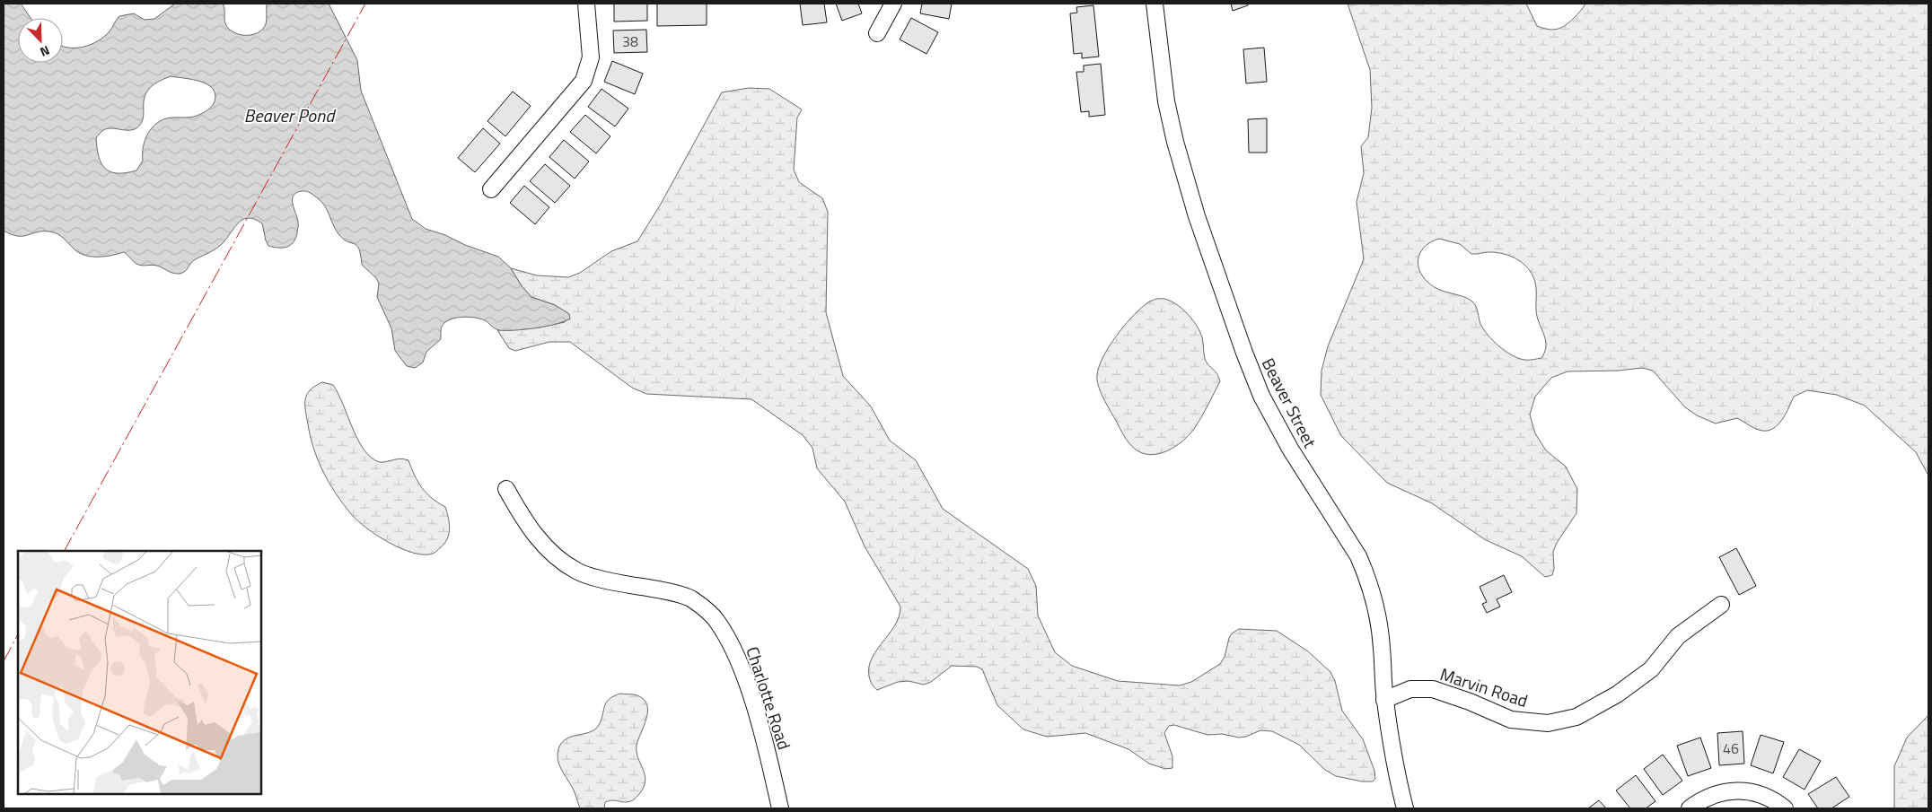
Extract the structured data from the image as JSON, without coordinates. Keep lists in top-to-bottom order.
{
  "streets": {
    "street": ["Beaver Street", "Marvin Road", "Charlotte Road"]
  },
  "crossings": [
    ["Beaver Street", "Marvin Road"]
  ],
  "water": ["Beaver Pond"],
  "house_numbers": ["38", "46"],
  "north": "bottom right"
}
